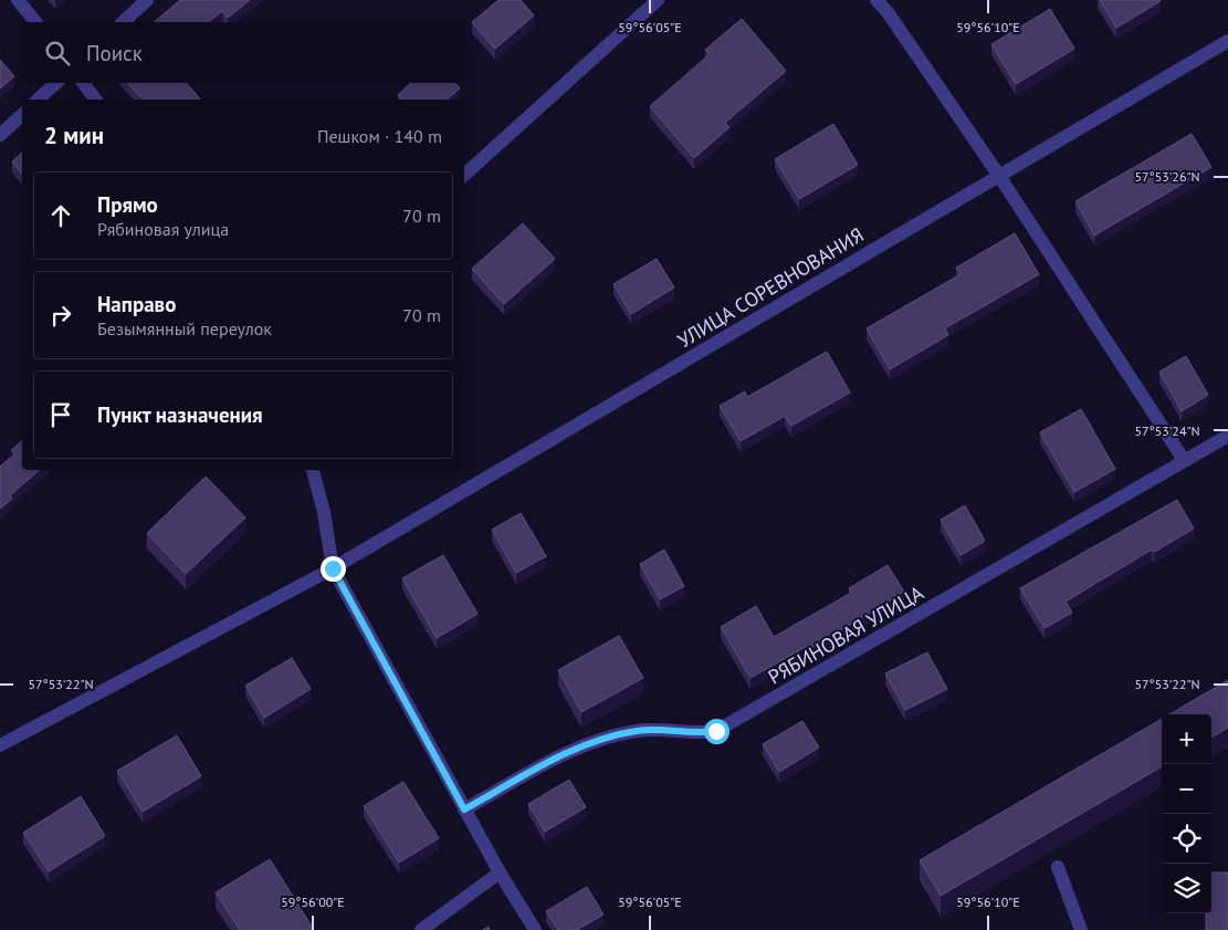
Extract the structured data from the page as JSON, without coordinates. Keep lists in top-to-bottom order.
{
  "streets": {
    "street": ["УЛИЦА СОРЕВНОВАНИЯ", "РЯБИНОВАЯ УЛИЦА"]
  },
  "page": {
    "search": "Поиск",
    "heading": ["2 мин", "Пешком · 140 m"],
    "list": [
      ["Прямо", "Рябиновая улица", "70 m"],
      ["Направо", "Безымянный переулок", "70 m"],
      "Пункт назначения"
    ],
    "map_buttons": ["+", "−"]
  },
  "coordinates": [
    "59°56'05\"E",
    "59°56'10\"E",
    "57°53'26\"N",
    "57°53'24\"N",
    "57°53'22\"N",
    "59°56'00\"E"
  ]
}
